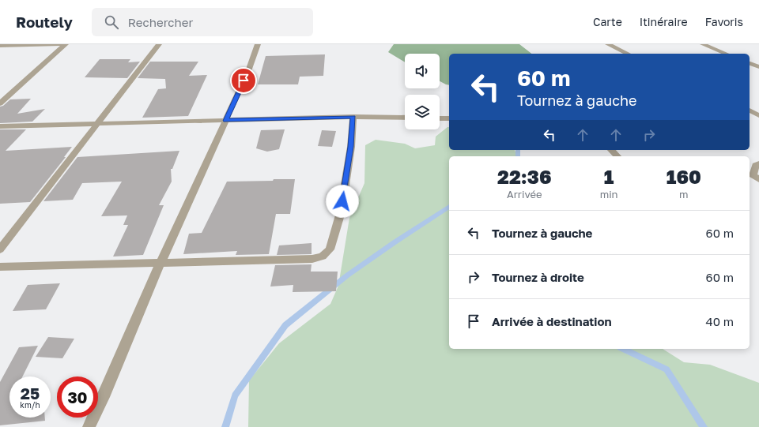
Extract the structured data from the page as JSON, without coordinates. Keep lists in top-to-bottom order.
{
  "page": {
    "header": "Routely",
    "search": "Rechercher",
    "nav": ["Carte", "Itinéraire", "Favoris"],
    "turn": ["60 m", "Tournez à gauche"],
    "eta": [
      "22:36",
      "Arrivée",
      "1",
      "min",
      "160",
      "m"
    ],
    "list": [
      {
        "name": "Tournez à gauche",
        "value": "60 m"
      },
      {
        "name": "Tournez à droite",
        "value": "60 m"
      },
      {
        "name": "Arrivée à destination",
        "value": "40 m"
      }
    ],
    "speed": "25 km/h",
    "limit": "30"
  }
}
